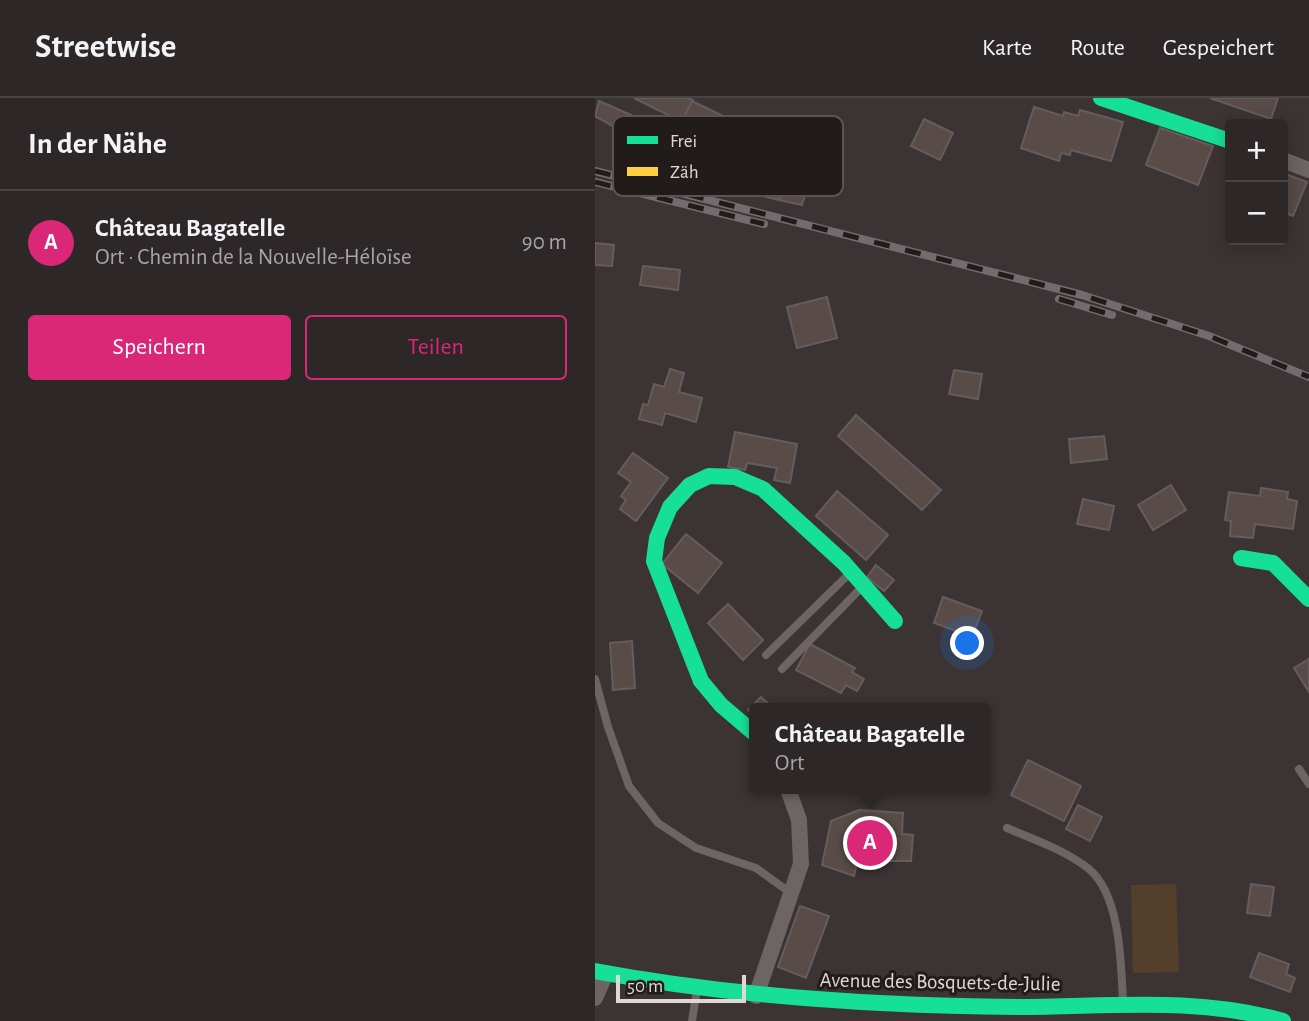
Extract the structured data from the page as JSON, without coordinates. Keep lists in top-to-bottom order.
{
  "streets": {
    "street": ["Avenue des Bosquets-de-Julie"]
  },
  "legend": ["Frei", "Zäh"],
  "scale_bar": "50 m",
  "page": {
    "header": "Streetwise",
    "nav": ["Karte", "Route", "Gespeichert"],
    "heading": "In der Nähe",
    "map_buttons": ["+", "−"],
    "list": [
      {
        "mark": "A",
        "name": "Château Bagatelle",
        "note": "Ort · Chemin de la Nouvelle-Héloïse",
        "value": "90 m"
      }
    ],
    "buttons": ["Speichern", "Teilen"],
    "popup": ["Château Bagatelle", "Ort"],
    "pins": "A",
    "scale": "50 m"
  }
}
